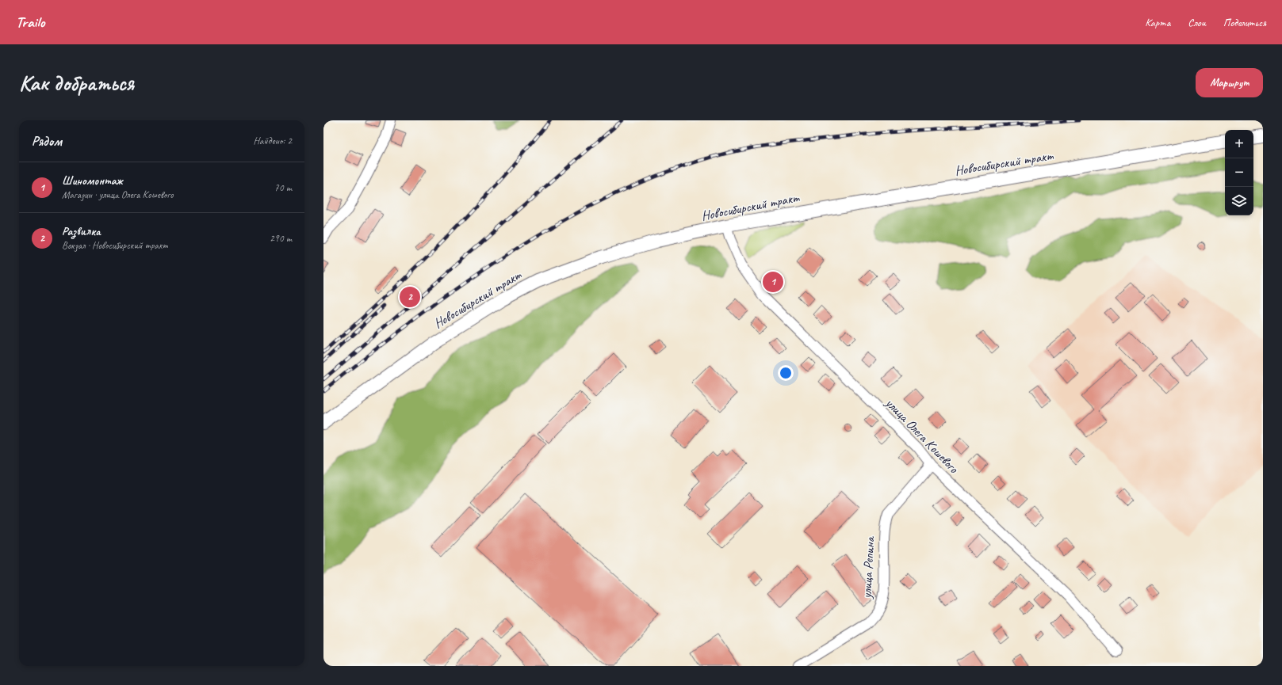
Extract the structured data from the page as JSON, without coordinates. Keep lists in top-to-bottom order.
{
  "streets": {
    "main road": ["Новосибирский тракт"],
    "street": ["улица Олега Кошевого", "улица Репина"]
  },
  "crossings": [
    ["Новосибирский тракт", "улица Олега Кошевого"],
    ["улица Олега Кошевого", "улица Репина"]
  ],
  "page": {
    "header": "Trailo",
    "nav": ["Карта", "Слои", "Поделиться"],
    "buttons": "Маршрут",
    "title": "Как добраться",
    "heading": ["Рядом", "Найдено: 2"],
    "map_buttons": ["+", "−"],
    "list": [
      {
        "mark": "1",
        "name": "Шиномонтаж",
        "note": "Магазин · улица Олега Кошевого",
        "value": "70 m"
      },
      {
        "mark": "2",
        "name": "Развилка",
        "note": "Вокзал · Новосибирский тракт",
        "value": "290 m"
      }
    ],
    "pins": ["1", "2"]
  }
}
